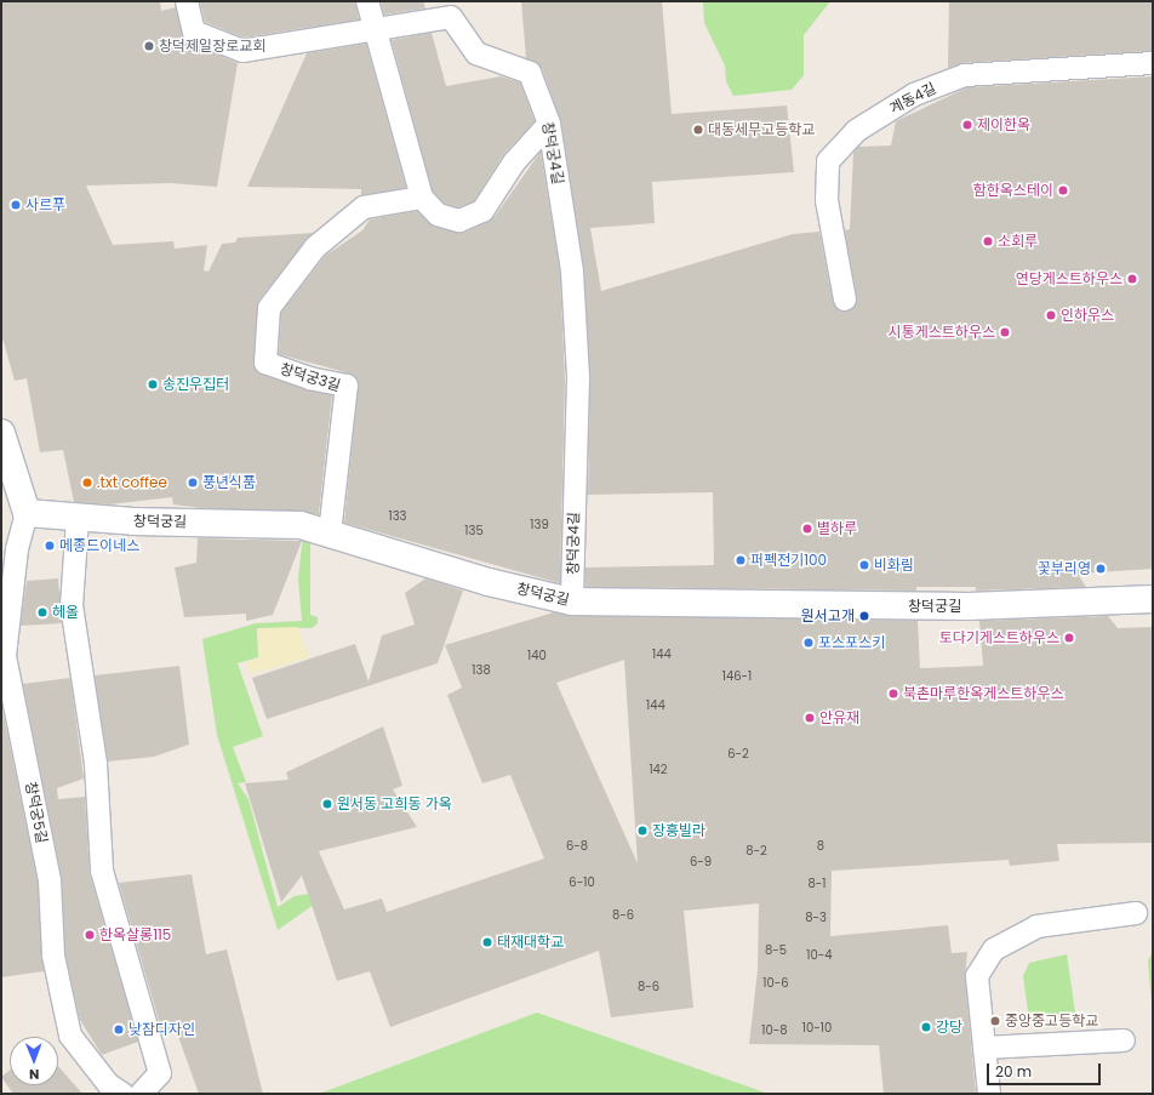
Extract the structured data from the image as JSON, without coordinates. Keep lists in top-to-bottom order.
{
  "streets": {
    "street": ["창덕궁길"],
    "lane": [
      "계동4길",
      "창덕궁4길",
      "창덕궁3길",
      "창덕궁5길"
    ]
  },
  "crossings": [
    ["창덕궁4길", "창덕궁길"],
    ["창덕궁3길", "창덕궁길"],
    ["창덕궁길", "창덕궁5길"]
  ],
  "places": [
    "창덕제일장로교회",
    "제이한옥",
    "대동세무고등학교",
    "함한옥스테이",
    "사르푸",
    "소회루",
    "연당게스트하우스",
    "인하우스",
    "시통게스트하우스",
    "송진우집터",
    ".txt coffee",
    "풍년식품",
    "별하루",
    "메종드이네스",
    "퍼펙전기100",
    "비화림",
    "꽃부리영",
    "헤올",
    "원서고개",
    "토다기게스트하우스",
    "포스포스키",
    "북촌마루한옥게스트하우스",
    "안유재",
    "원서동 고희동 가옥",
    "장흥빌라",
    "한옥살롱115",
    "태재대학교",
    "중앙중고등학교",
    "강당",
    "낮잠디자인"
  ],
  "house_numbers": [
    "133",
    "139",
    "135",
    "144",
    "140",
    "138",
    "146-1",
    "144",
    "6-2",
    "142",
    "6-8",
    "8",
    "8-2",
    "6-9",
    "6-10",
    "8-1",
    "8-6",
    "8-3",
    "8-5",
    "10-4",
    "10-6",
    "8-6",
    "10-10",
    "10-8"
  ],
  "scale_bar": "20 m",
  "north": "bottom"
}
